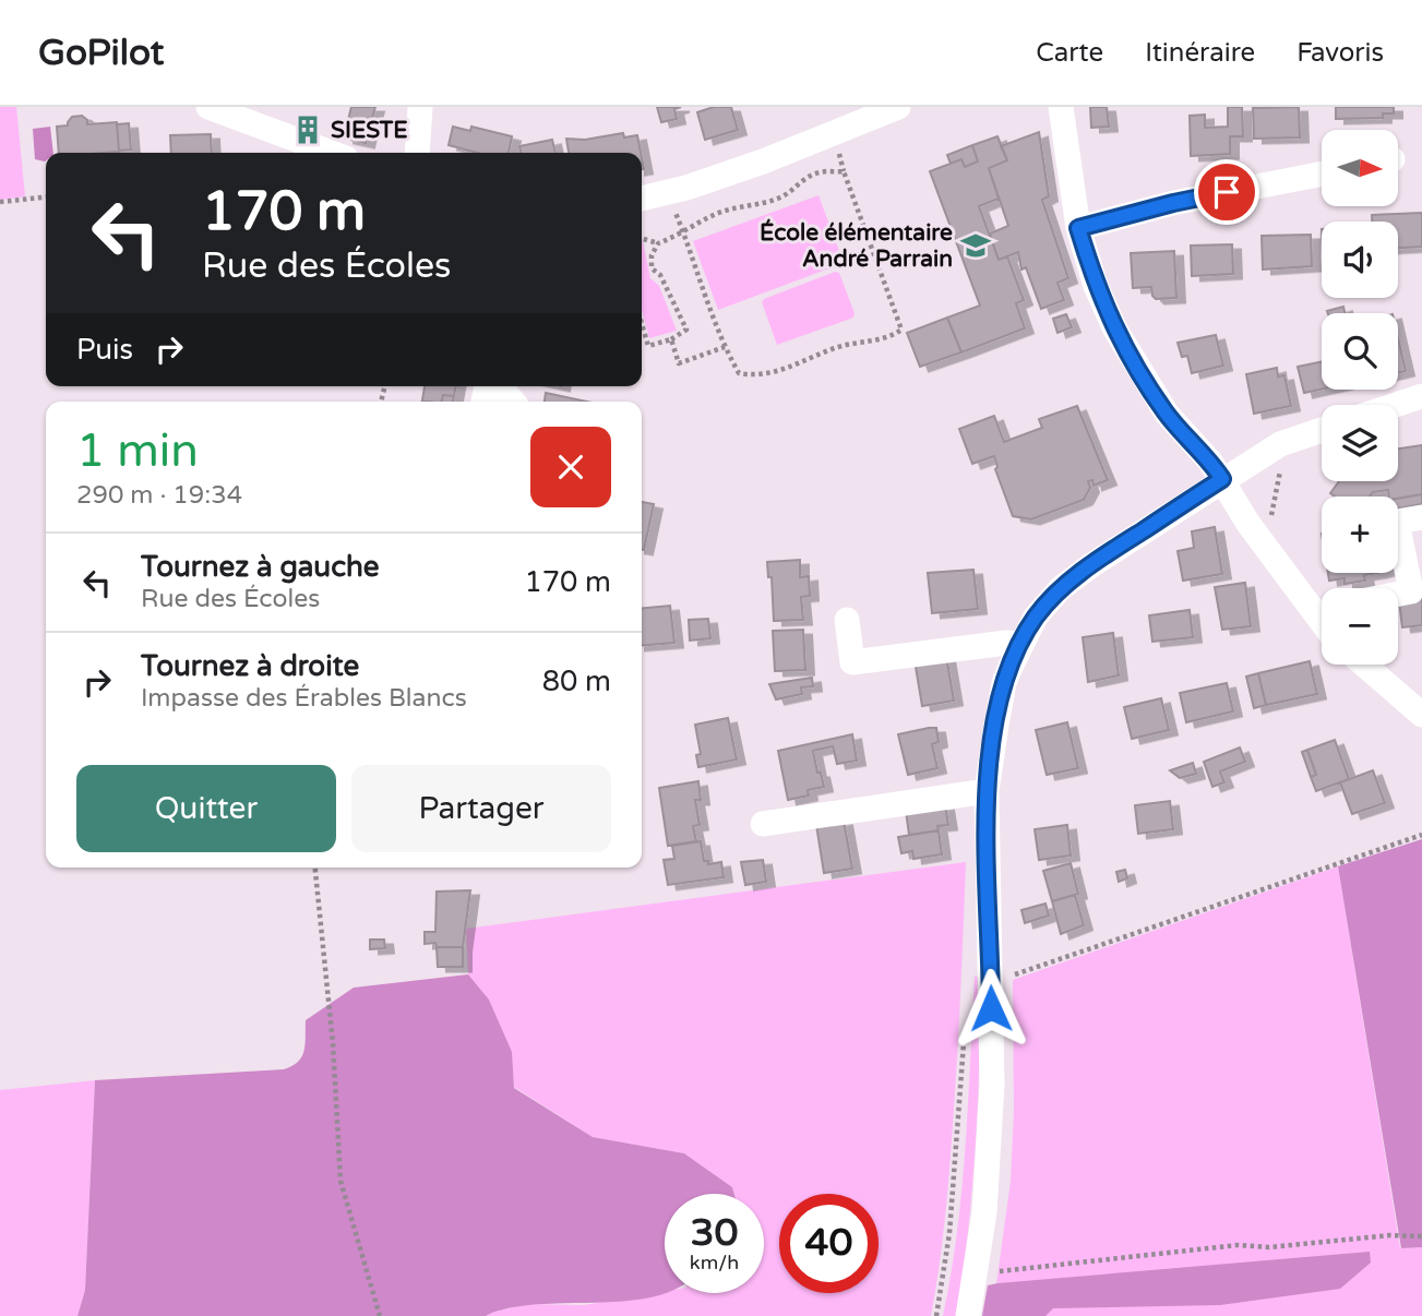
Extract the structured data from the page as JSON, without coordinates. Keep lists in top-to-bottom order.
{
  "places": {
    "building": ["SIESTE"],
    "school or university": ["École élémentaire André Parrain"]
  },
  "north": "right",
  "page": {
    "header": "GoPilot",
    "nav": ["Carte", "Itinéraire", "Favoris"],
    "map_buttons": ["+", "−"],
    "turn": ["170 m", "Rue des Écoles"],
    "then": "Puis",
    "heading": ["1 min", "290 m · 19:34"],
    "list": [
      {
        "name": "Tournez à gauche",
        "note": "Rue des Écoles",
        "value": "170 m"
      },
      {
        "name": "Tournez à droite",
        "note": "Impasse des Érables Blancs",
        "value": "80 m"
      }
    ],
    "buttons": ["Quitter", "Partager"],
    "speed": "30 km/h",
    "limit": "40"
  }
}
